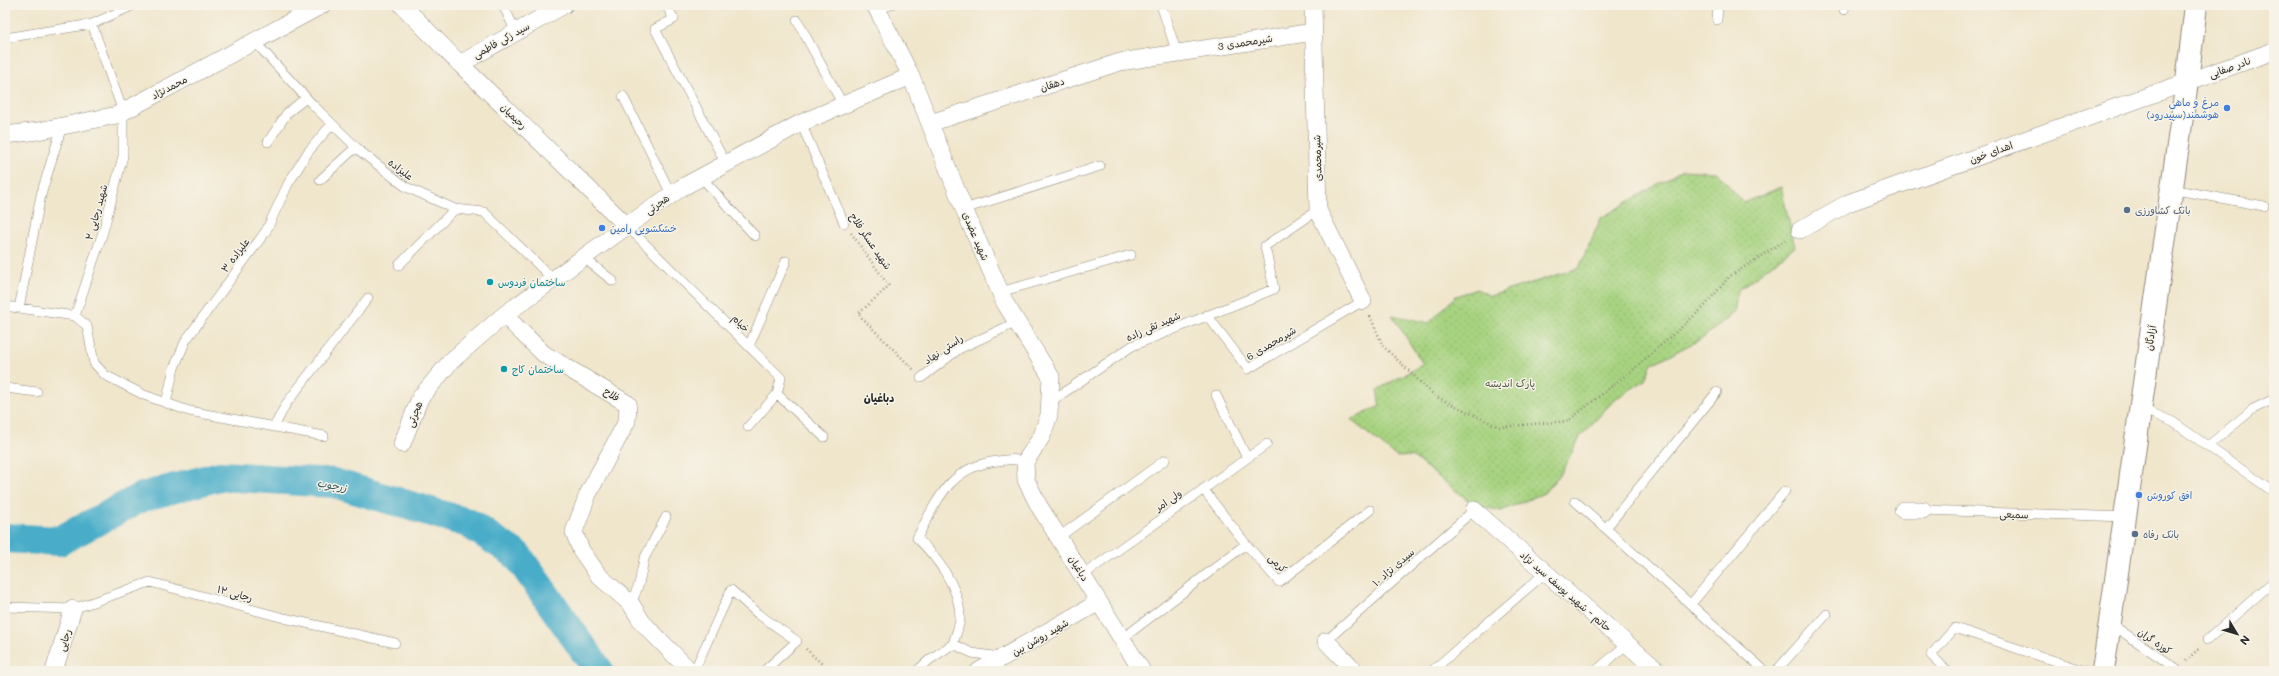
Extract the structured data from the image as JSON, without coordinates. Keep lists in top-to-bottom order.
{
  "streets": {
    "main road": ["آزادگان"],
    "street": [
      "سید زکی فاطمی",
      "شیرمحمدی 3",
      "نادر صفایی",
      "دهقان",
      "محمدنژاد",
      "رحیمیان",
      "اهدای خون",
      "شیرمحمدی",
      "هجرتی",
      "شهید عضدی",
      "فلاح",
      "سمیعی",
      "دباغیان",
      "حاتم - شهید یوسف سید نژاد",
      "شهید روشن بین",
      "رجایی"
    ],
    "lane": [
      "علیزاده",
      "شهید رجایی ۲",
      "شهید عسگر فلاح",
      "علیزاده ۳",
      "خیام",
      "شهید تقی زاده",
      "شیرمحمدی 6",
      "راستی نهاد",
      "ولی امر",
      "کرمی",
      "سیدی نژاد ۱۰",
      "رجایی ۱۲",
      "کوزه گران"
    ]
  },
  "crossings": [
    ["سید زکی فاطمی", "رحیمیان"],
    ["شیرمحمدی 3", "دهقان"],
    ["شیرمحمدی 3", "شیرمحمدی"],
    ["نادر صفایی", "اهدای خون"],
    ["نادر صفایی", "آزادگان"],
    ["دهقان", "شهید عضدی"],
    ["محمدنژاد", "علیزاده"],
    ["محمدنژاد", "شهید رجایی ۲"],
    ["رحیمیان", "هجرتی"],
    ["رحیمیان", "خیام"],
    ["اهدای خون", "آزادگان"],
    ["شیرمحمدی", "شهید تقی زاده"],
    ["شیرمحمدی", "شیرمحمدی 6"],
    ["علیزاده", "هجرتی"],
    ["علیزاده", "علیزاده ۳"],
    ["هجرتی", "شهید عضدی"],
    ["هجرتی", "شهید عسگر فلاح"],
    ["هجرتی", "خیام"],
    ["هجرتی", "فلاح"],
    ["شهید عضدی", "شهید تقی زاده"],
    ["شهید عضدی", "راستی نهاد"],
    ["شهید عضدی", "دباغیان"],
    ["شهید عسگر فلاح", "راستی نهاد"],
    ["شهید تقی زاده", "شیرمحمدی 6"],
    ["آزادگان", "سمیعی"],
    ["آزادگان", "کوزه گران"],
    ["ولی امر", "کرمی"],
    ["ولی امر", "دباغیان"],
    ["سیدی نژاد ۱۰", "حاتم - شهید یوسف سید نژاد"],
    ["دباغیان", "شهید روشن بین"],
    ["رجایی ۱۲", "رجایی"]
  ],
  "districts": ["دباغیان"],
  "water": ["زرجوب"],
  "parks": ["پارک اندیشه"],
  "places": [
    "مرغ و ماهی هوشمند(سپیدرود)",
    "بانک کشاورزی",
    "خشکشویی رامین",
    "ساختمان فردوس",
    "ساختمان کاج",
    "افق کوروش",
    "بانک رفاه"
  ],
  "north": "bottom right"
}
